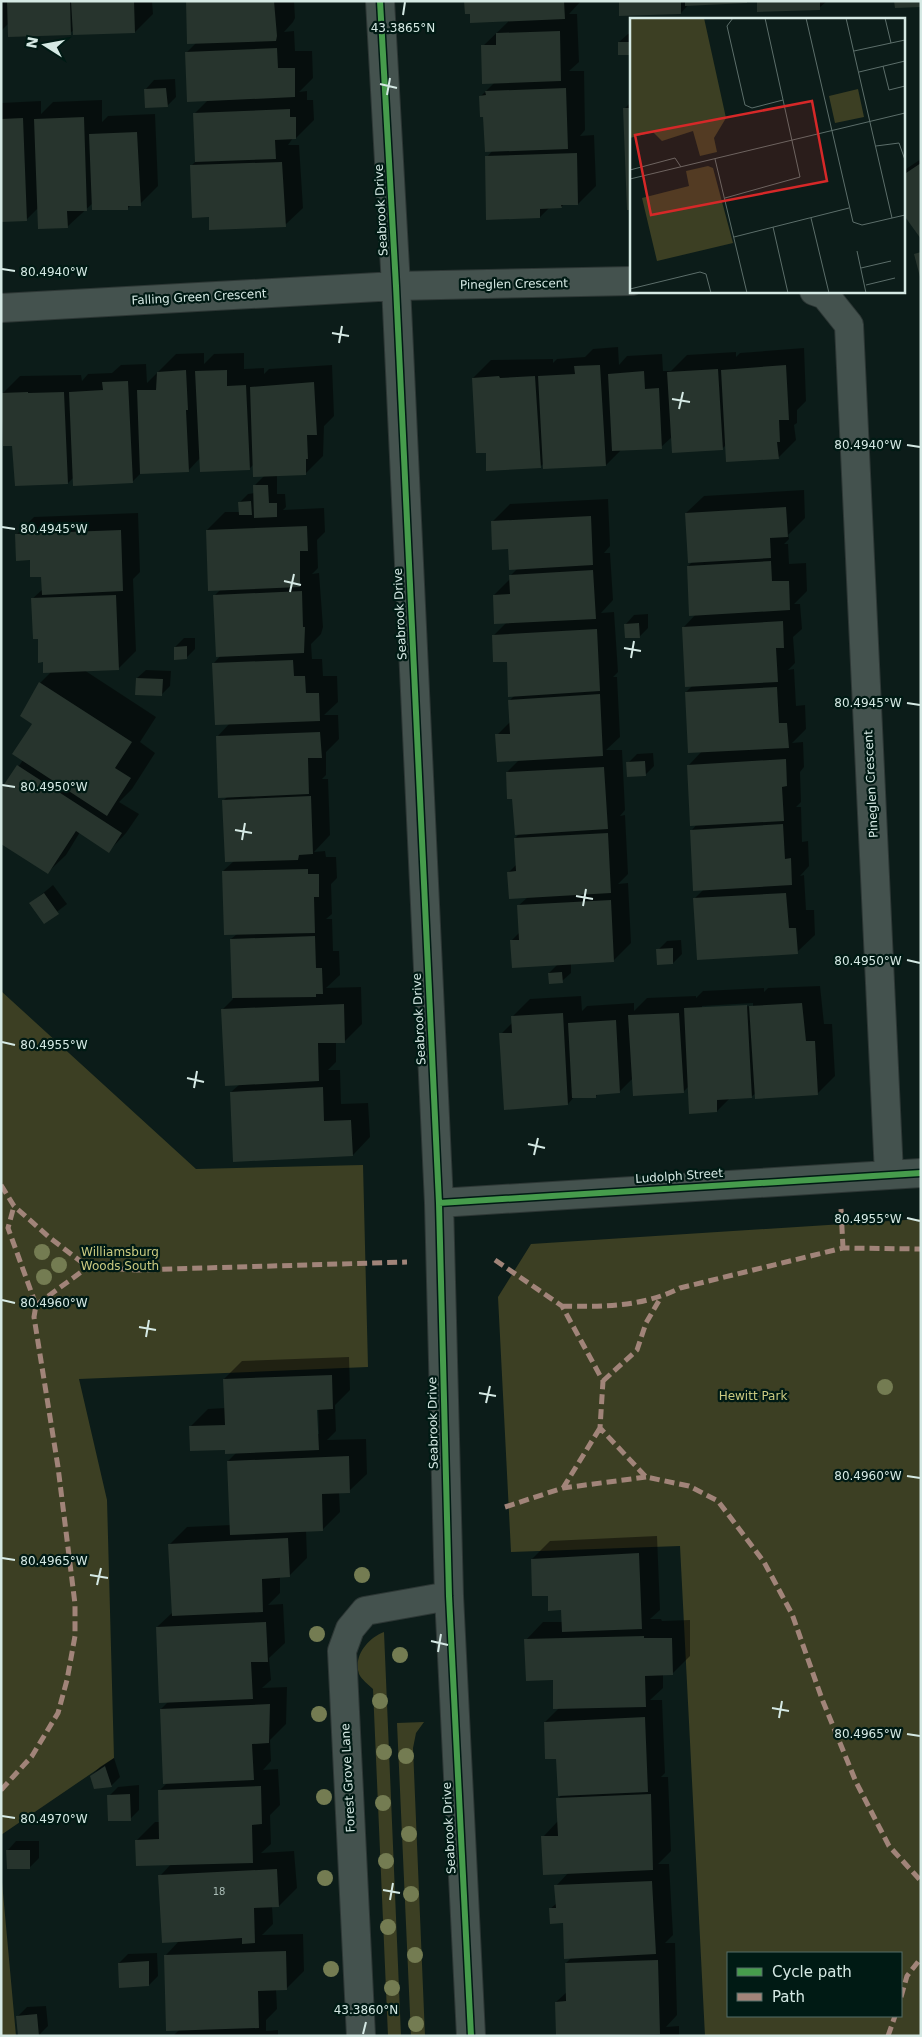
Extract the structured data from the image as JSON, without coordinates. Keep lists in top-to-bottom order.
{
  "streets": {
    "street": [
      "Seabrook Drive",
      "Pineglen Crescent",
      "Falling Green Crescent",
      "Ludolph Street",
      "Forest Grove Lane"
    ]
  },
  "crossings": [
    ["Seabrook Drive", "Pineglen Crescent"],
    ["Seabrook Drive", "Falling Green Crescent"],
    ["Seabrook Drive", "Ludolph Street"],
    ["Seabrook Drive", "Forest Grove Lane"],
    ["Pineglen Crescent", "Falling Green Crescent"],
    ["Pineglen Crescent", "Ludolph Street"]
  ],
  "parks": ["Williamsburg Woods South", "Hewitt Park"],
  "house_numbers": ["18"],
  "legend": ["Cycle path", "Path"],
  "north": "left",
  "coordinates": [
    "43.3865°N",
    "80.4940°W",
    "80.4945°W",
    "80.4950°W",
    "80.4955°W",
    "80.4960°W",
    "80.4965°W",
    "80.4970°W",
    "43.3860°N"
  ]
}
